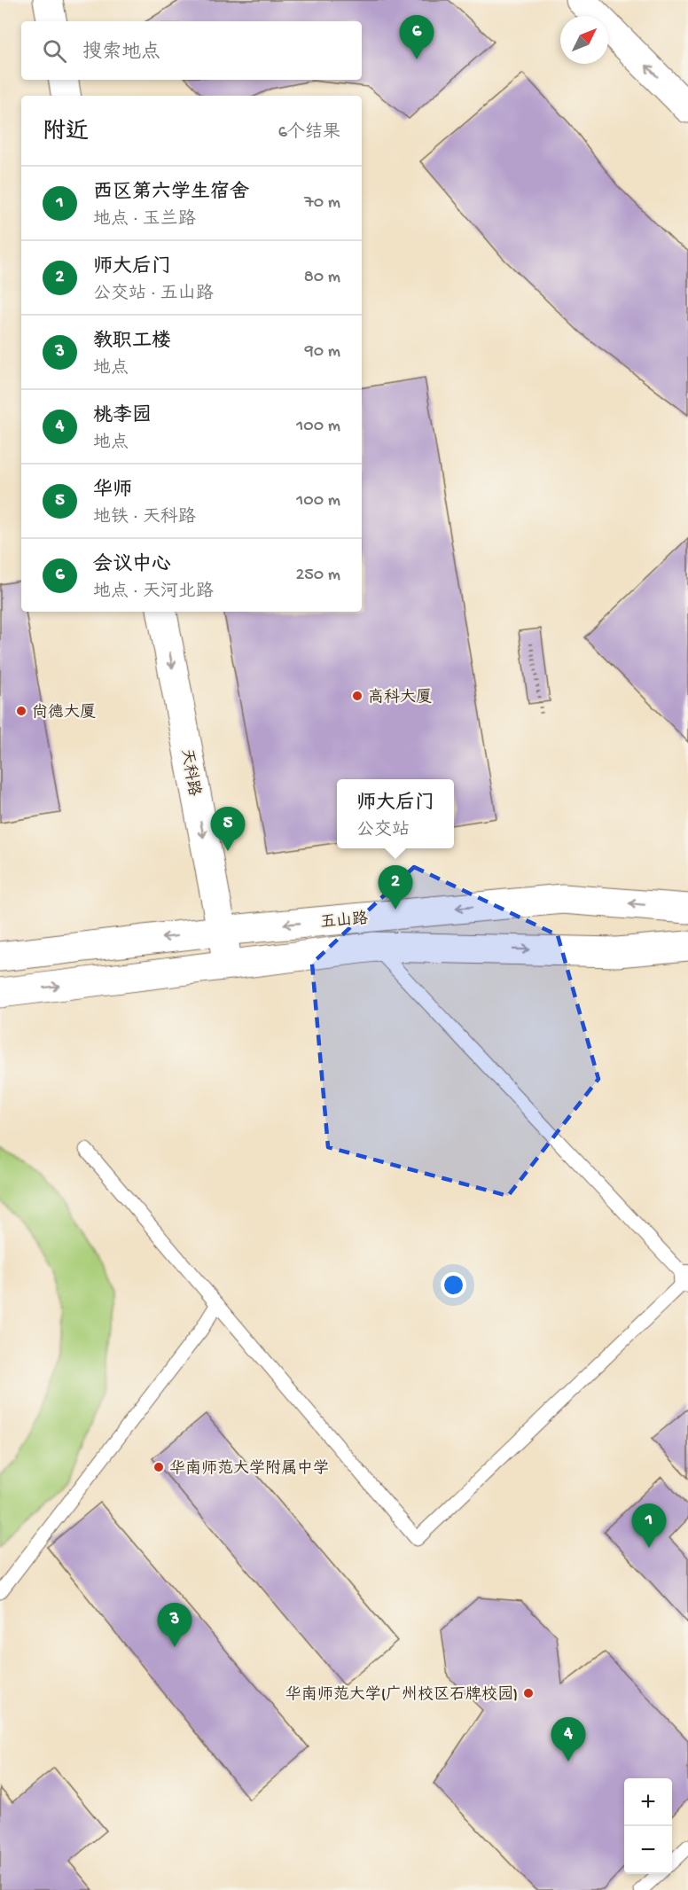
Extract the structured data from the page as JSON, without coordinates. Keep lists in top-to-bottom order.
{
  "streets": {
    "main road": ["天科路", "五山路"]
  },
  "crossings": [
    ["天科路", "五山路"]
  ],
  "one_way": ["天科路"],
  "places": [
    "高科大厦",
    "尚德大厦",
    "华南师范大学附属中学",
    "华南师范大学(广州校区石牌校园)"
  ],
  "north": "top right",
  "page": {
    "pins": [
      "6",
      "5",
      "2",
      "1",
      "3",
      "4"
    ],
    "search": "搜索地点",
    "heading": ["附近", "6个结果"],
    "list": [
      {
        "mark": "1",
        "name": "西区第六学生宿舍",
        "note": "地点 · 玉兰路",
        "value": "70 m"
      },
      {
        "mark": "2",
        "name": "师大后门",
        "note": "公交站 · 五山路",
        "value": "80 m"
      },
      {
        "mark": "3",
        "name": "教职工楼",
        "note": "地点",
        "value": "90 m"
      },
      {
        "mark": "4",
        "name": "桃李园",
        "note": "地点",
        "value": "100 m"
      },
      {
        "mark": "5",
        "name": "华师",
        "note": "地铁 · 天科路",
        "value": "100 m"
      },
      {
        "mark": "6",
        "name": "会议中心",
        "note": "地点 · 天河北路",
        "value": "250 m"
      }
    ],
    "popup": ["师大后门", "公交站"],
    "map_buttons": ["+", "−"]
  }
}
